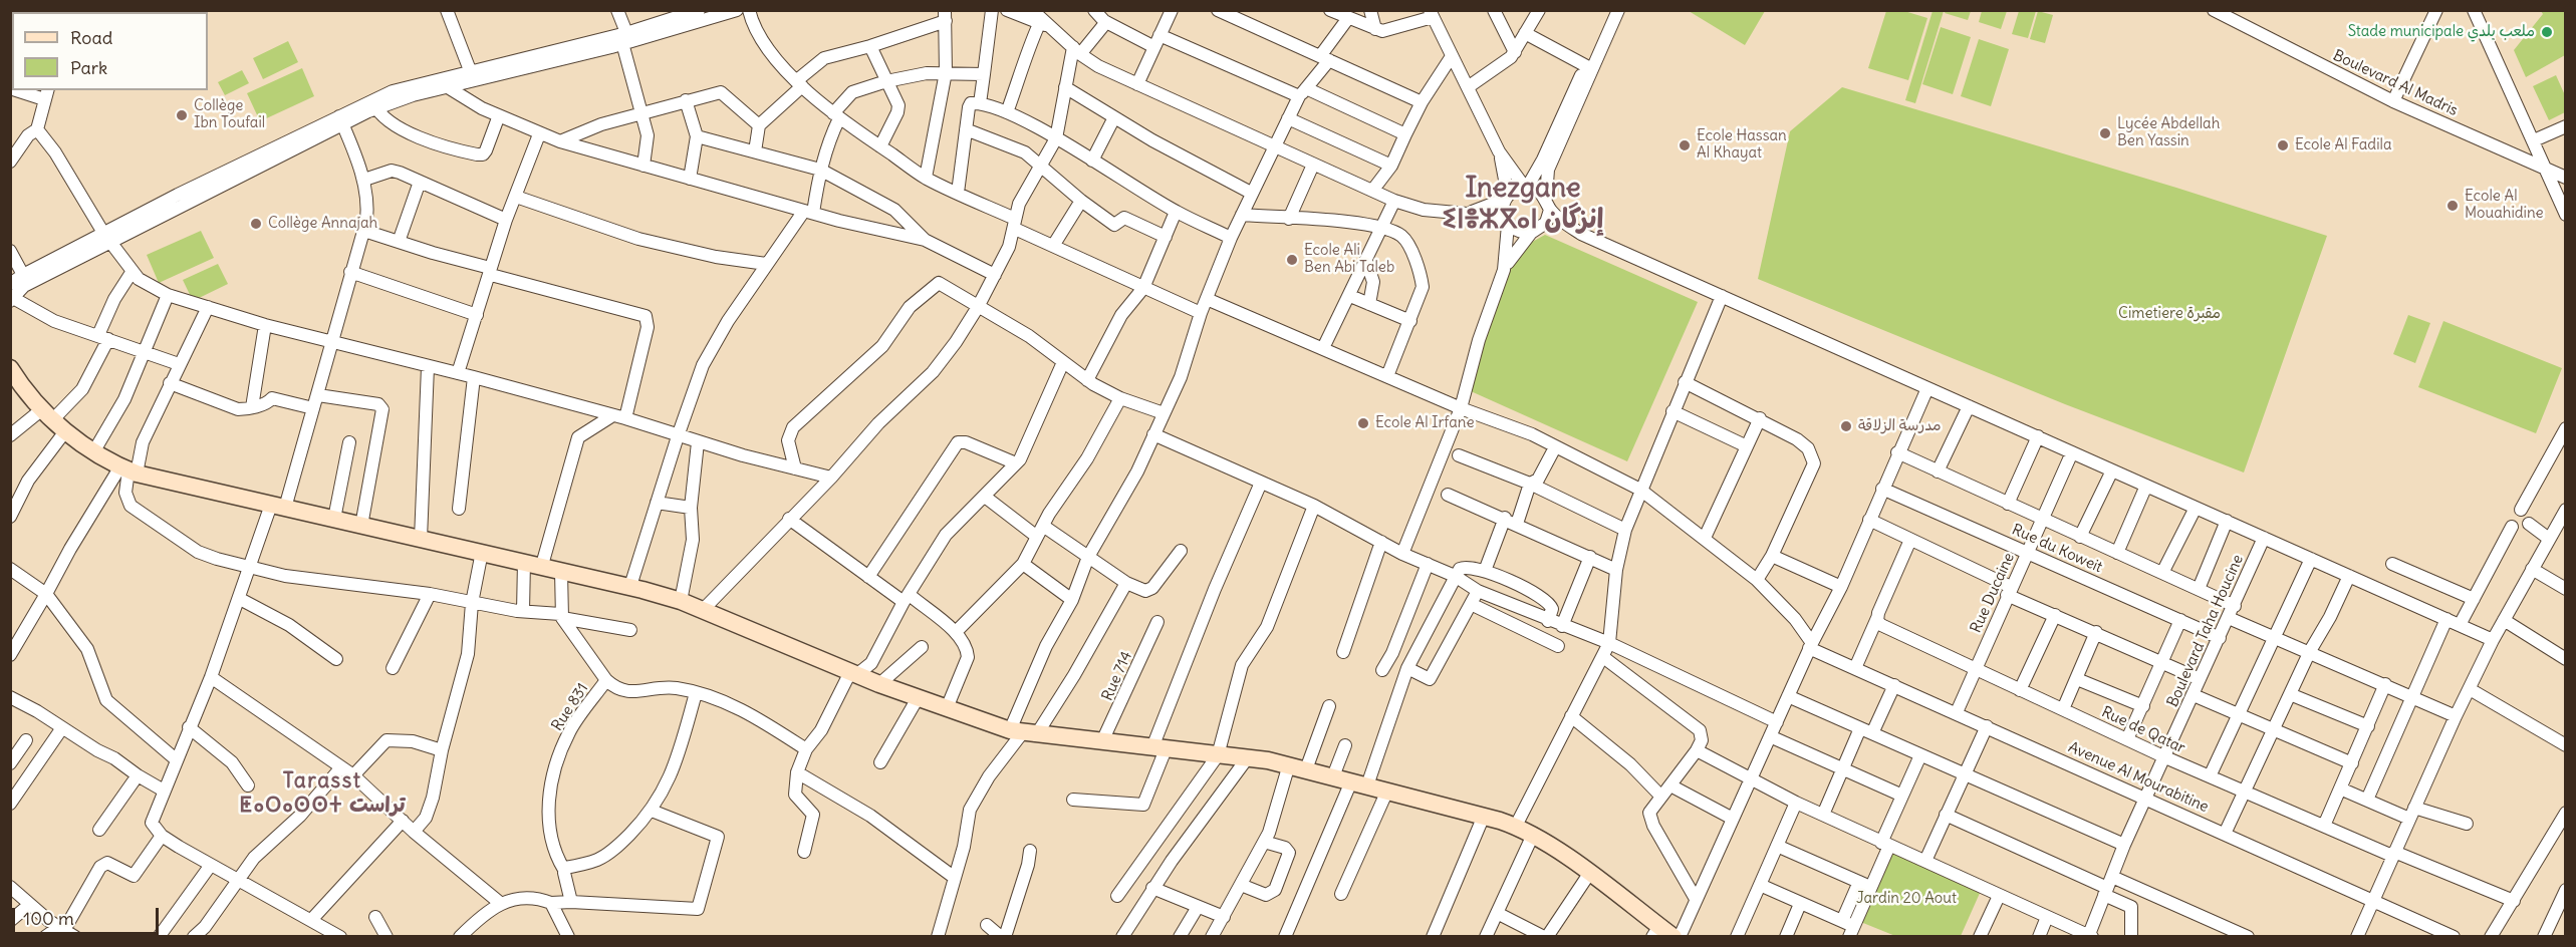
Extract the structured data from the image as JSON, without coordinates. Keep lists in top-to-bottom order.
{
  "streets": {
    "street": [
      "Boulevard Al Madris",
      "Rue du Koweit",
      "Rue Ducaine",
      "Boulevard Taha Houcine",
      "Rue 714",
      "Rue 831",
      "Rue de Qatar",
      "Avenue Al Mourabitine"
    ]
  },
  "crossings": [
    ["Rue du Koweit", "Rue Ducaine"],
    ["Rue du Koweit", "Boulevard Taha Houcine"],
    ["Rue Ducaine", "Rue de Qatar"],
    ["Rue Ducaine", "Avenue Al Mourabitine"],
    ["Boulevard Taha Houcine", "Rue de Qatar"],
    ["Boulevard Taha Houcine", "Avenue Al Mourabitine"]
  ],
  "districts": ["Inezgane ⵉⵏⴻⵣⴳⴰⵏ إنزگان", "Tarasst ⵟⴰⵔⴰⵙⵙⵜ تراست"],
  "parks": ["Cimetiere مقبرة", "Jardin 20 Aout"],
  "places": [
    "Stade municipale ملعب بلدي",
    "Collège Ibn Toufail",
    "Lycée Abdellah Ben Yassin",
    "Ecole Hassan Al Khayat",
    "Ecole Al Fadila",
    "Ecole Al Mouahidine",
    "Collège Annajah",
    "Ecole Ali Ben Abi Taleb",
    "Ecole Al Irfane",
    "مدرسة الزلاقة"
  ],
  "legend": ["Road", "Park"],
  "scale_bar": "100 m"
}
